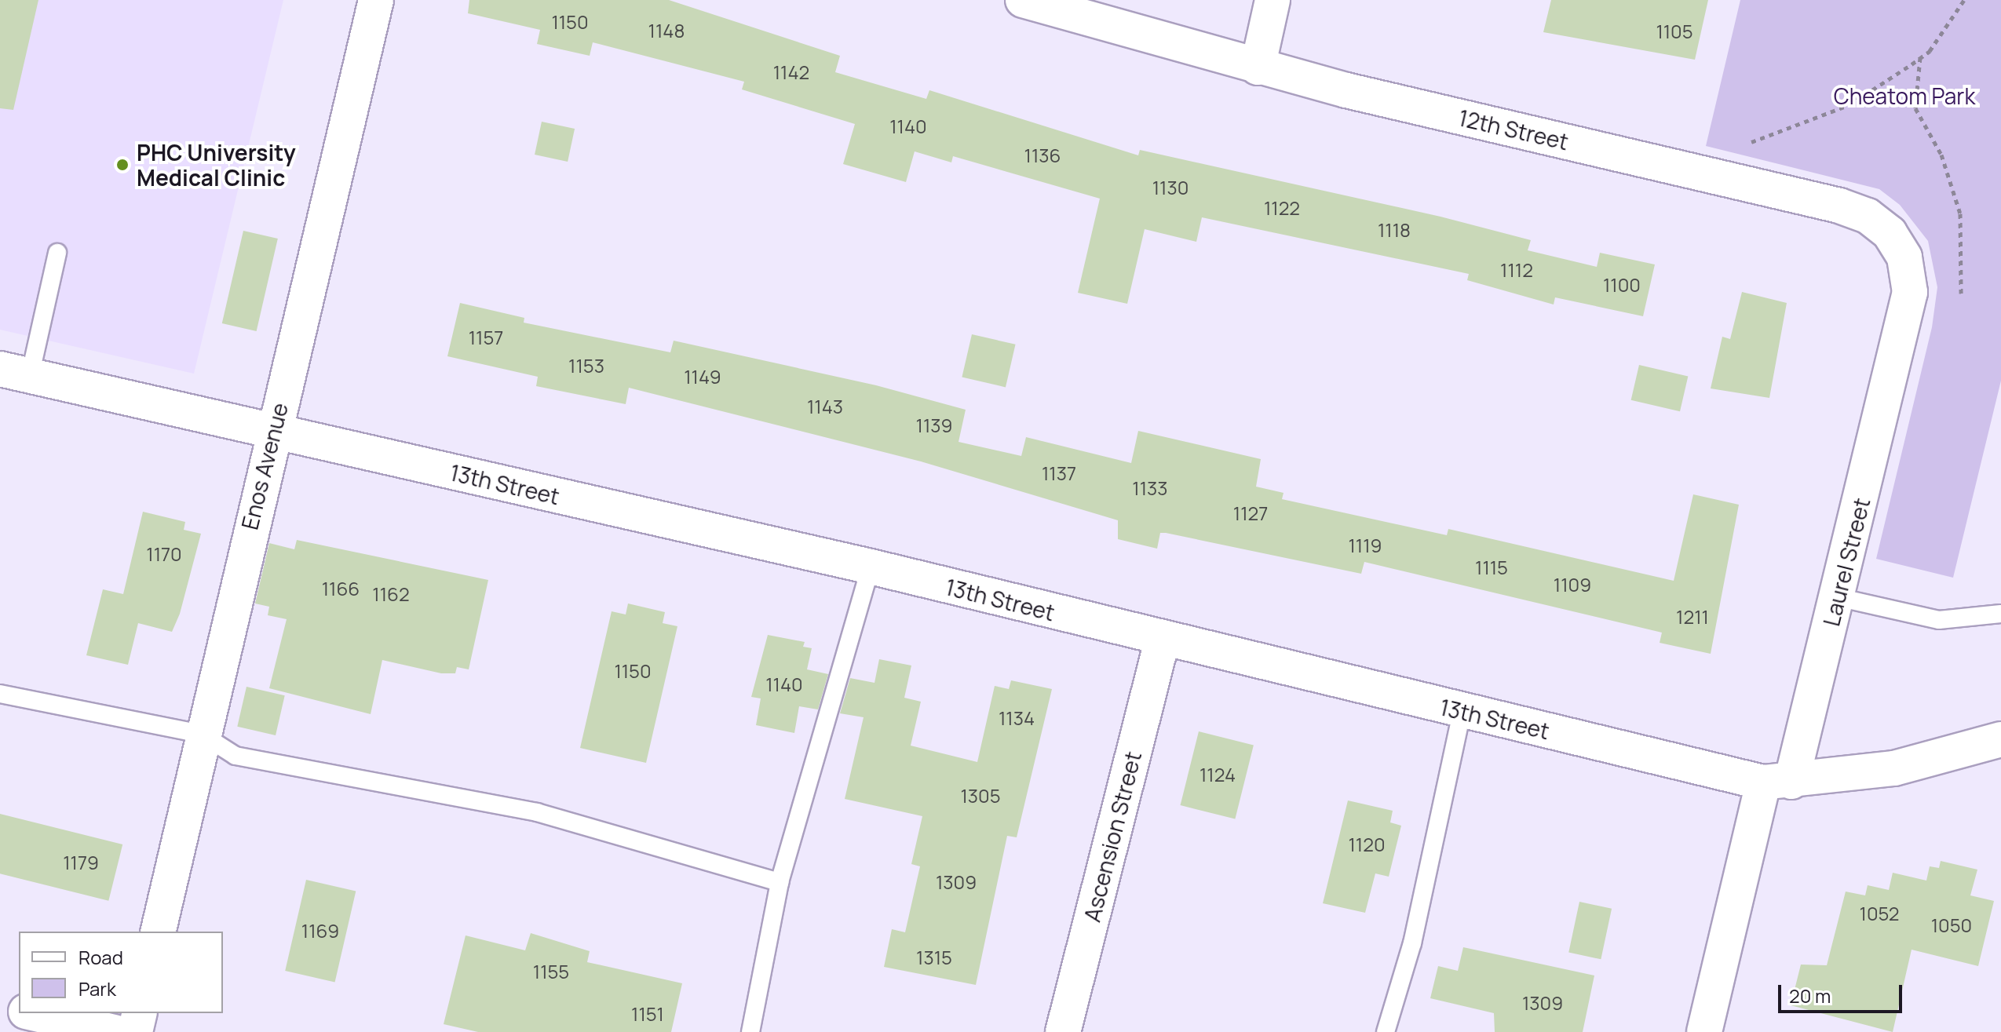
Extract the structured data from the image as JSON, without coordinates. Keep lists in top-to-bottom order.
{
  "streets": {
    "street": [
      "12th Street",
      "Enos Avenue",
      "13th Street",
      "Laurel Street",
      "Ascension Street"
    ]
  },
  "crossings": [
    ["12th Street", "Laurel Street"],
    ["Enos Avenue", "13th Street"],
    ["13th Street", "Laurel Street"],
    ["13th Street", "Ascension Street"]
  ],
  "parks": ["Cheatom Park"],
  "places": ["PHC University Medical Clinic"],
  "house_numbers": [
    "1150",
    "1148",
    "1105",
    "1142",
    "1140",
    "1136",
    "1130",
    "1122",
    "1118",
    "1112",
    "1100",
    "1157",
    "1153",
    "1149",
    "1143",
    "1139",
    "1137",
    "1133",
    "1127",
    "1119",
    "1170",
    "1115",
    "1109",
    "1166",
    "1162",
    "1211",
    "1150",
    "1140",
    "1134",
    "1124",
    "1305",
    "1120",
    "1179",
    "1309",
    "1052",
    "1050",
    "1169",
    "1315",
    "1155",
    "1309",
    "1151"
  ],
  "legend": ["Road", "Park"],
  "scale_bar": "20 m"
}
